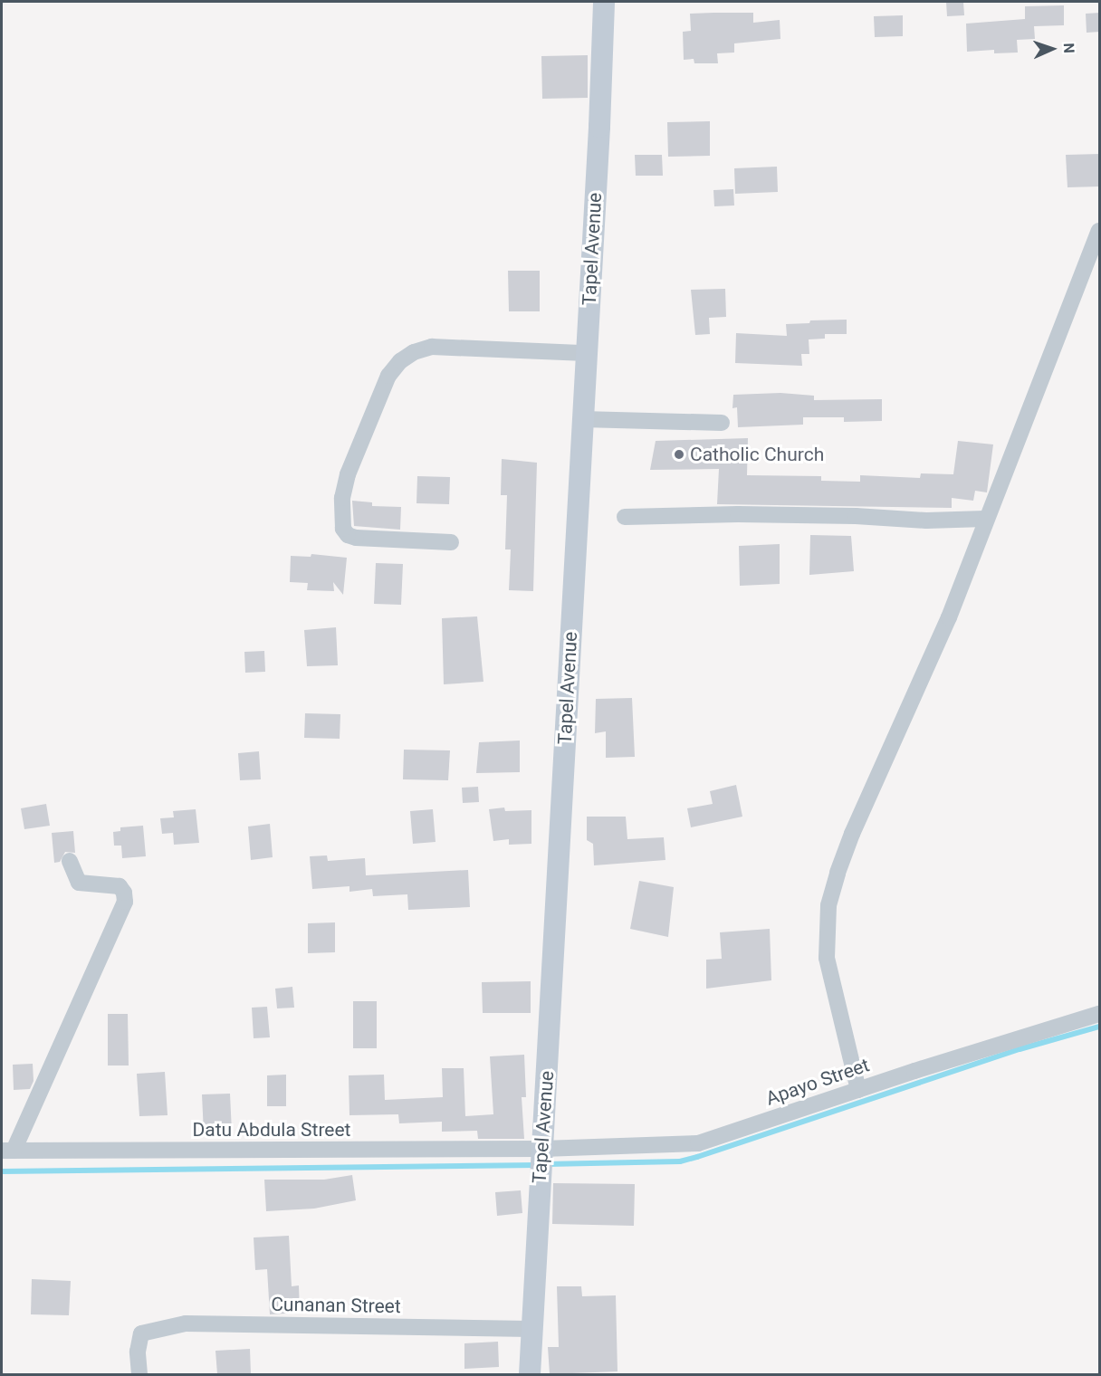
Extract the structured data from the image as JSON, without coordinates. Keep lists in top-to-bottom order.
{
  "streets": {
    "street": [
      "Tapel Avenue",
      "Apayo Street",
      "Datu Abdula Street",
      "Cunanan Street"
    ]
  },
  "crossings": [
    ["Tapel Avenue", "Apayo Street"],
    ["Tapel Avenue", "Datu Abdula Street"],
    ["Tapel Avenue", "Cunanan Street"],
    ["Apayo Street", "Datu Abdula Street"]
  ],
  "places": ["Catholic Church"],
  "north": "right"
}
